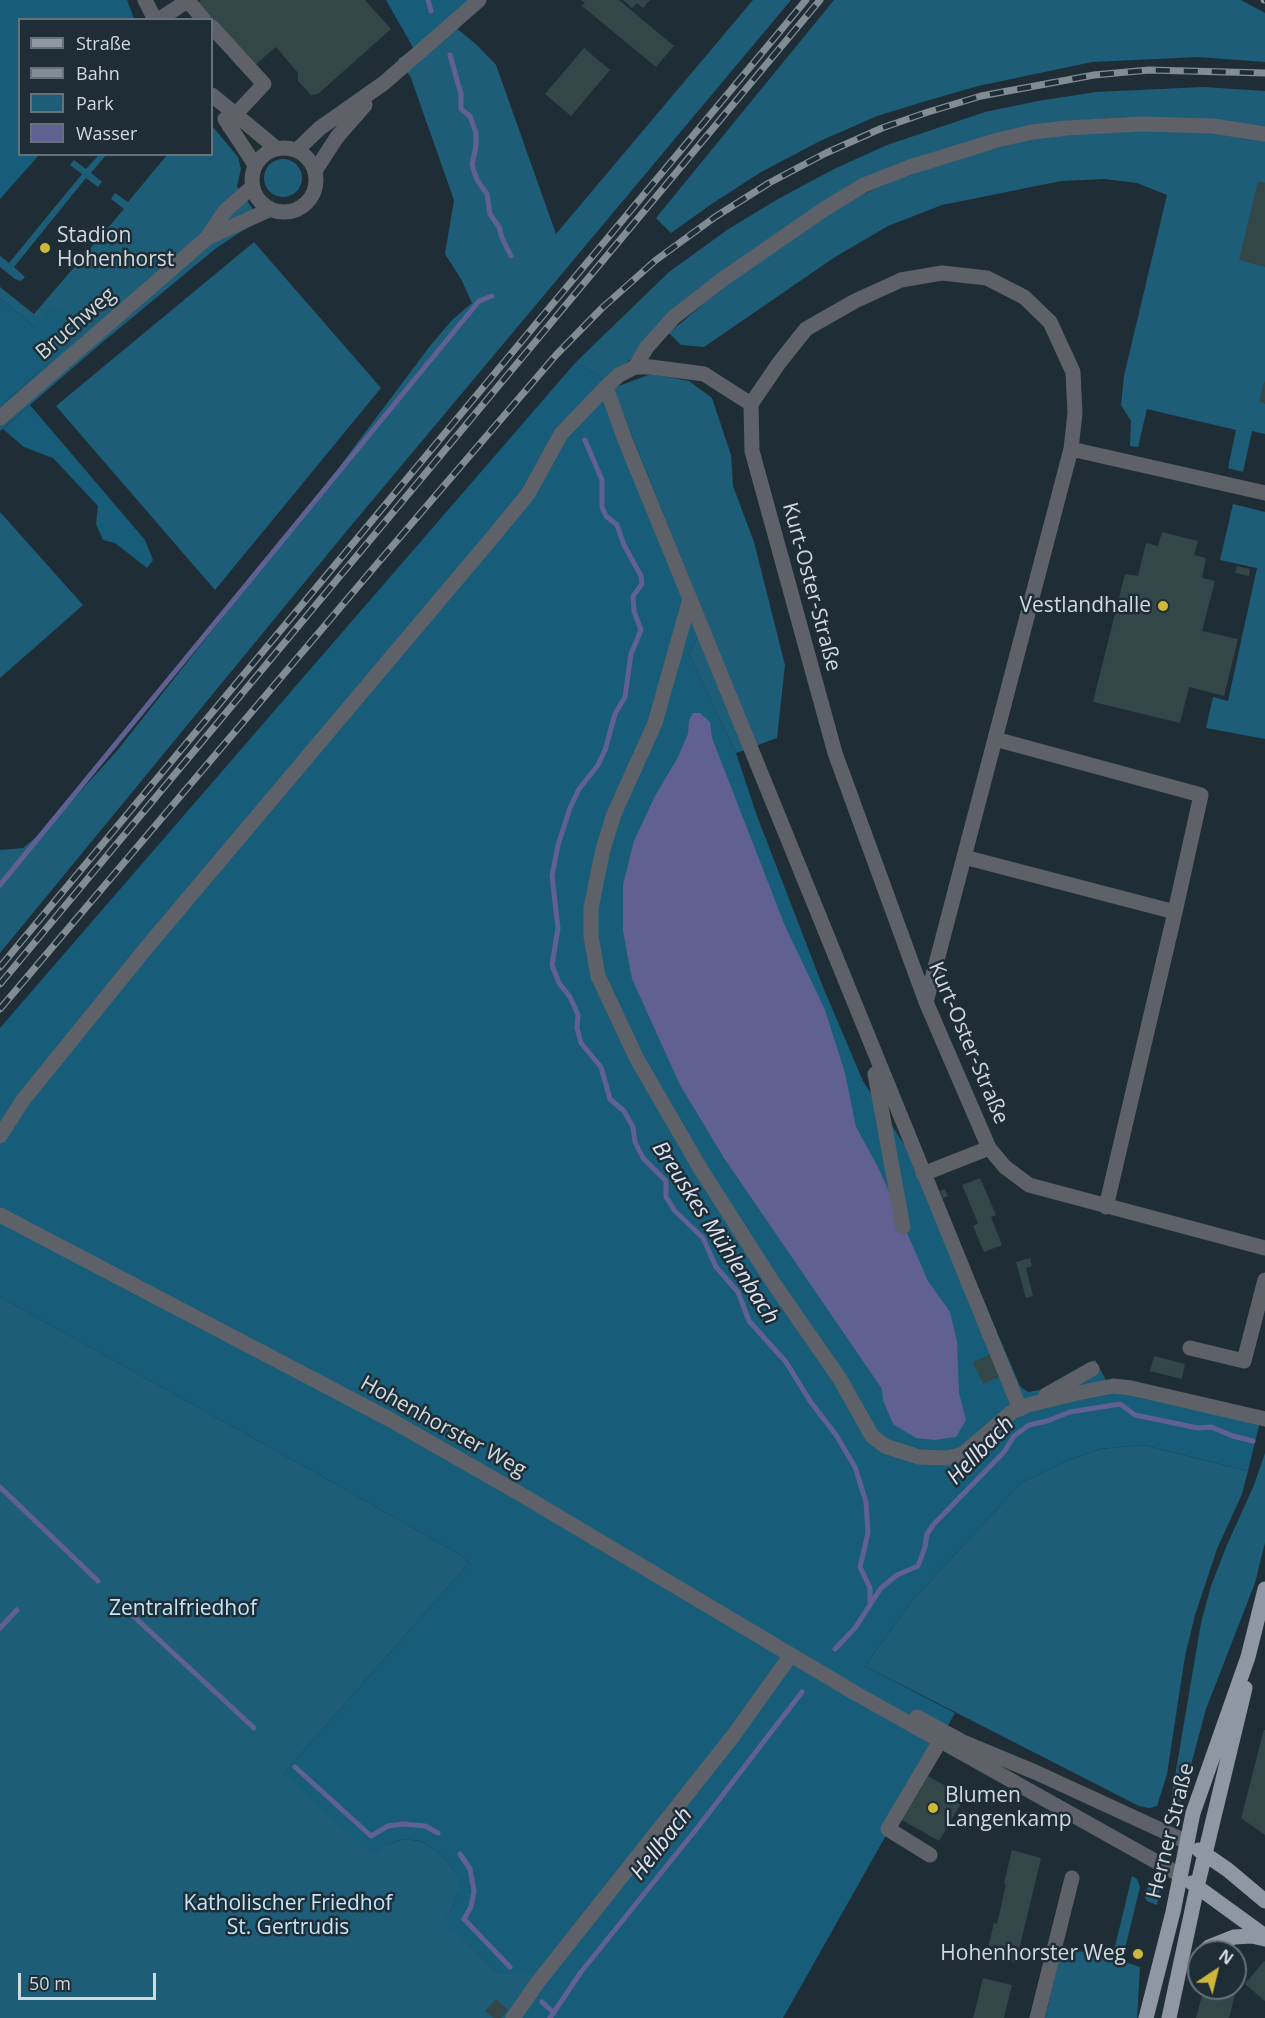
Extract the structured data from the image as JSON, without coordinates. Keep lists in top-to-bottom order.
{
  "streets": {
    "main road": ["Hohenhorster Weg", "Herner Straße"],
    "street": ["Bruchweg", "Kurt-Oster-Straße"]
  },
  "crossings": [
    ["Hohenhorster Weg", "Herner Straße"]
  ],
  "water": ["Breuskes Mühlenbach", "Hellbach"],
  "parks": ["Zentralfriedhof", "Katholischer Friedhof St. Gertrudis"],
  "places": [
    "Stadion Hohenhorst",
    "Vestlandhalle",
    "Blumen Langenkamp",
    "Hohenhorster Weg"
  ],
  "legend": [
    "Straße",
    "Bahn",
    "Park",
    "Wasser"
  ],
  "scale_bar": "50 m",
  "north": "top right"
}
